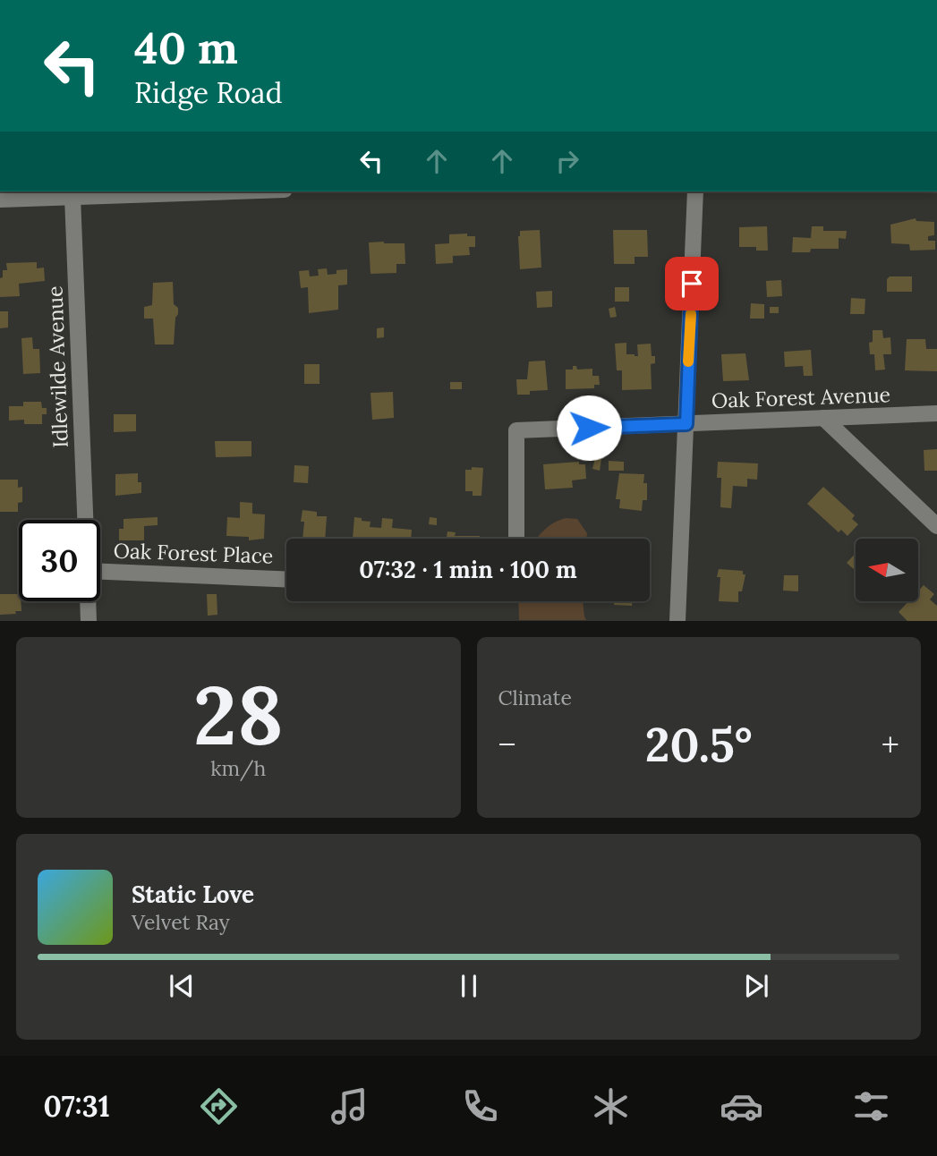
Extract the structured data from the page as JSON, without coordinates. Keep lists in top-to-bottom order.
{
  "streets": {
    "street": ["Idlewilde Avenue", "Oak Forest Avenue", "Oak Forest Place"]
  },
  "north": "left",
  "page": {
    "turn": ["40 m", "Ridge Road"],
    "limit": "30",
    "trip": "07:32 · 1 min · 100 m",
    "tile": [
      ["28", "km/h"],
      "Climate"
    ],
    "heat": ["−", "20.5°", "+"],
    "song": ["Static Love", "Velvet Ray"],
    "tabs": "07:31"
  }
}
